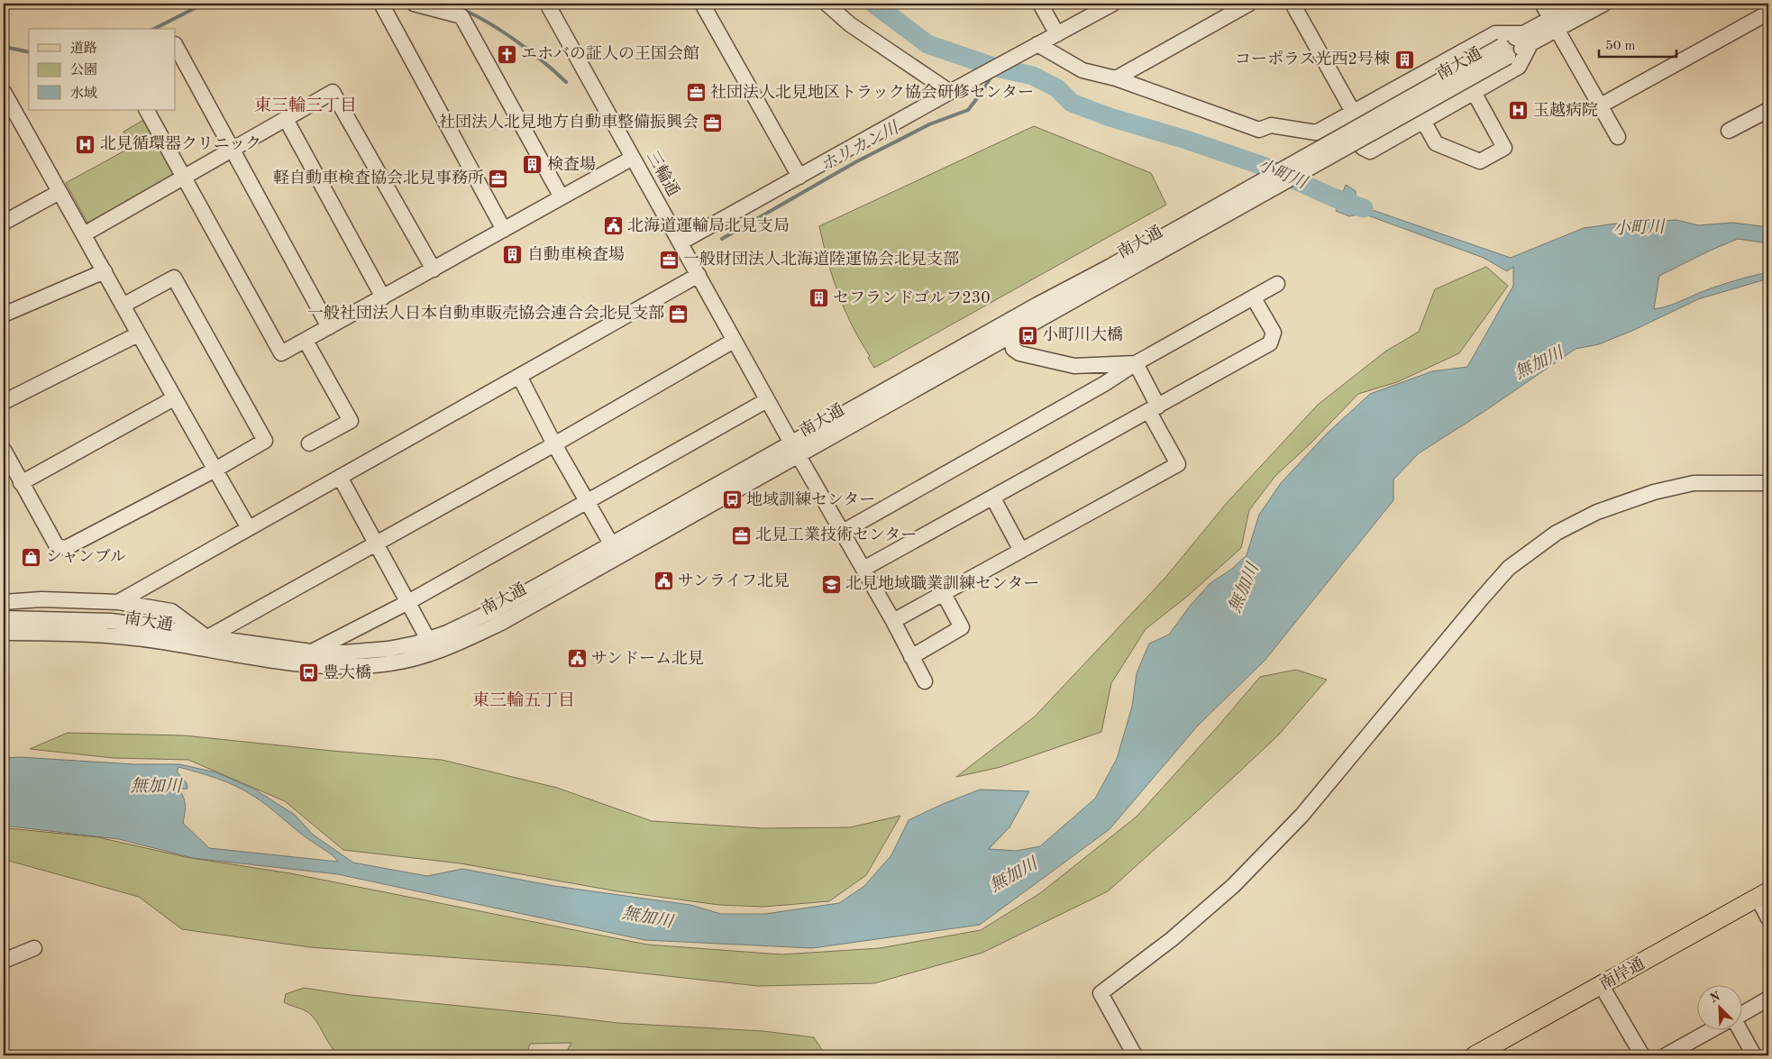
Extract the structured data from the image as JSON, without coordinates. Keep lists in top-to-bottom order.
{
  "streets": {
    "main road": ["南岸通"],
    "street": ["南大通", "三輪通"]
  },
  "crossings": [
    ["南大通", "三輪通"]
  ],
  "districts": ["東三輪三丁目", "東三輪五丁目"],
  "water": ["ホリカン川", "小町川", "無加川"],
  "places": {
    "church": ["エホバの証人の王国会館"],
    "building": [
      "コーポラス光西2号棟",
      "検査場",
      "自動車検査場",
      "セフランドゴルフ230"
    ],
    "office": [
      "社団法人北見地区トラック協会研修センター",
      "社団法人北見地方自動車整備振興会",
      "軽自動車検査協会北見事務所",
      "一般財団法人北海道陸運協会北見支部",
      "一般社団法人日本自動車販売協会連合会北見支部",
      "北見工業技術センター"
    ],
    "hospital": ["玉越病院", "北見循環器クリニック"],
    "public building": ["北海道運輸局北見支局", "サンライフ北見", "サンドーム北見"],
    "bus stop": ["小町川大橋", "地域訓練センター", "豊大橋"],
    "shop": ["シャンブル"],
    "school or university": ["北見地域職業訓練センター"]
  },
  "legend": ["道路", "公園", "水域"],
  "scale_bar": "50 m",
  "north": "top left"
}
